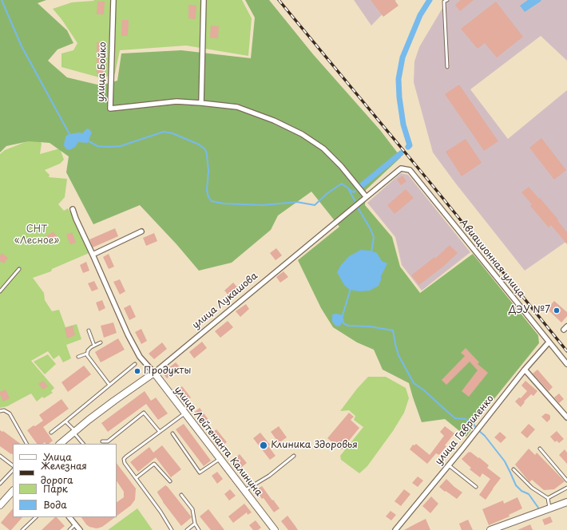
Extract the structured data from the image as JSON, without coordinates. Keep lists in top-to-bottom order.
{
  "streets": {
    "main road": ["улица Лукашова", "улица Лейтенанта Калинина"],
    "street": ["улица Бойко", "Авиационная улица", "улица Гавриленко"]
  },
  "crossings": [
    ["улица Бойко", "улица Лукашова"],
    ["Авиационная улица", "улица Лукашова"],
    ["Авиационная улица", "улица Гавриленко"],
    ["улица Лукашова", "улица Лейтенанта Калинина"]
  ],
  "parks": ["СНТ «Лесное»"],
  "places": ["ДЭУ №7", "Продукты", "Клиника Здоровья"],
  "legend": [
    "Улица",
    "Железная дорога",
    "Парк",
    "Вода"
  ]
}
